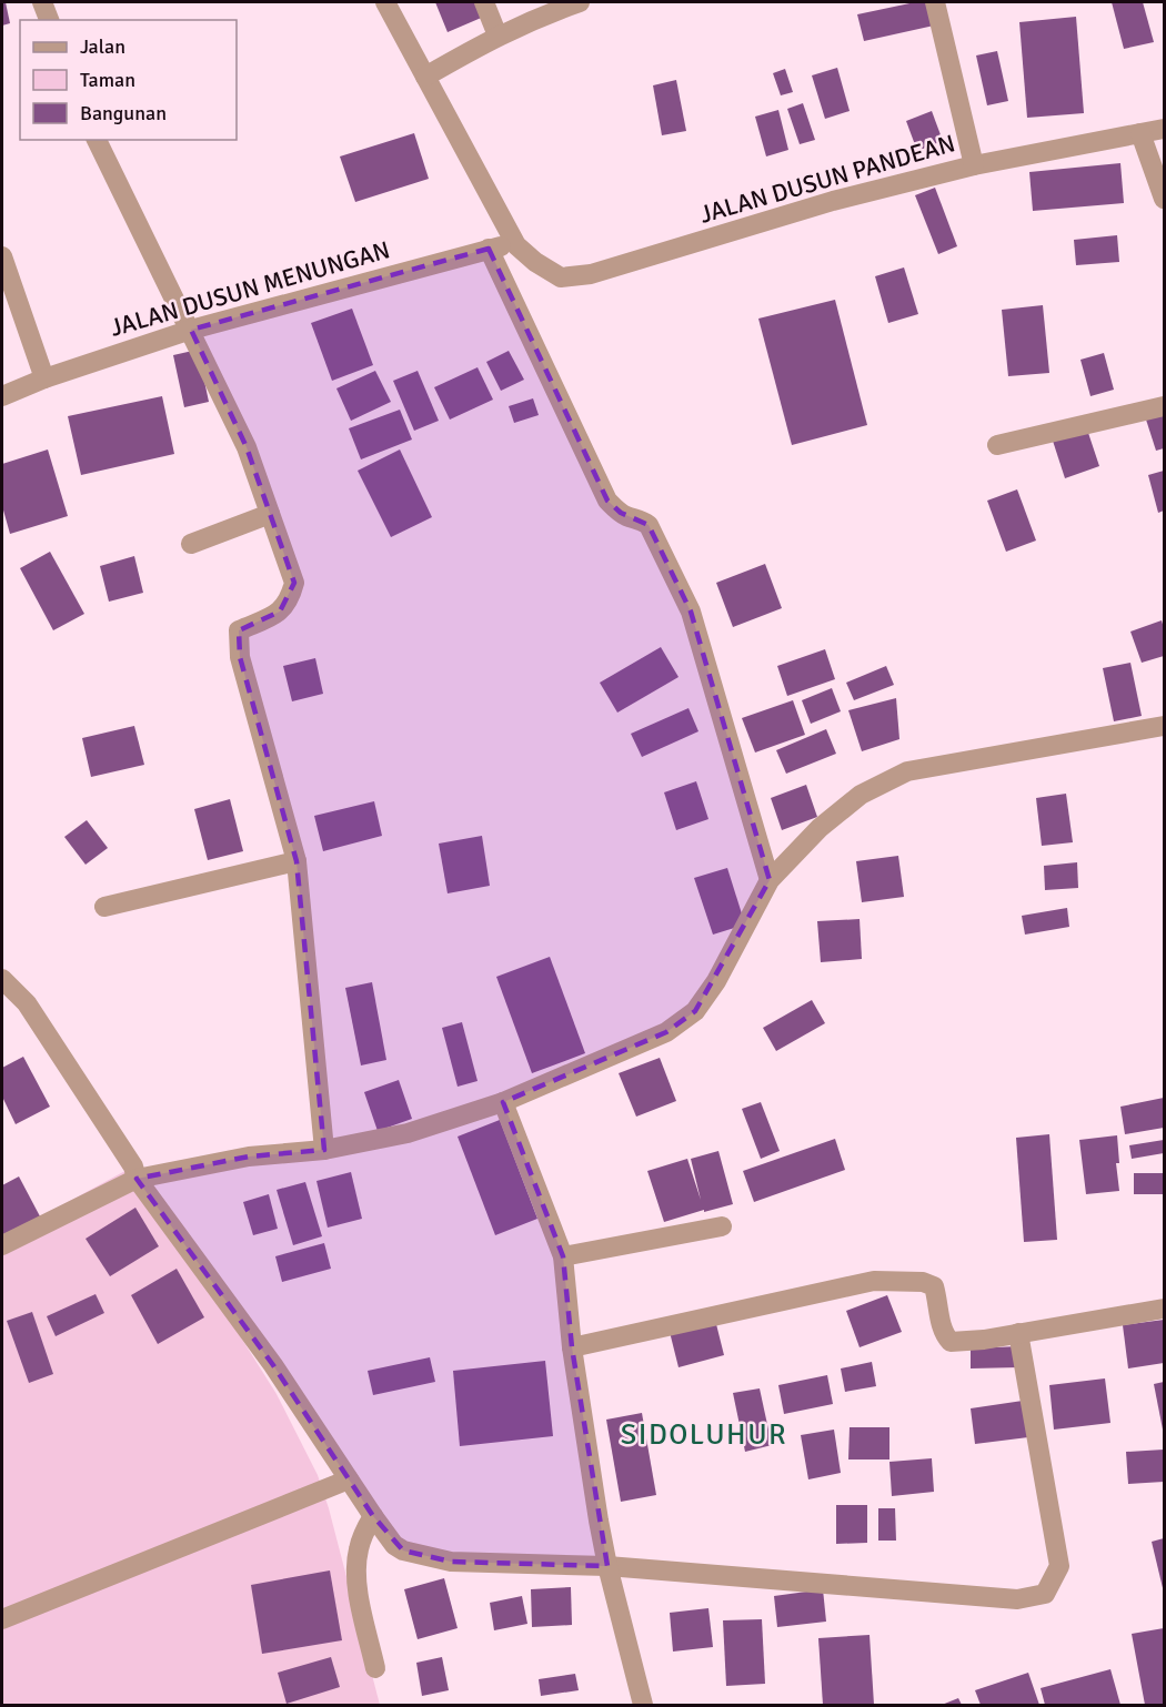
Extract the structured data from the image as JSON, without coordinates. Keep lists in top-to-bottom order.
{
  "streets": {
    "street": ["JALAN DUSUN PANDEAN", "JALAN DUSUN MENUNGAN"]
  },
  "crossings": [
    ["JALAN DUSUN PANDEAN", "JALAN DUSUN MENUNGAN"]
  ],
  "districts": ["SIDOLUHUR"],
  "legend": ["Jalan", "Taman", "Bangunan"]
}
